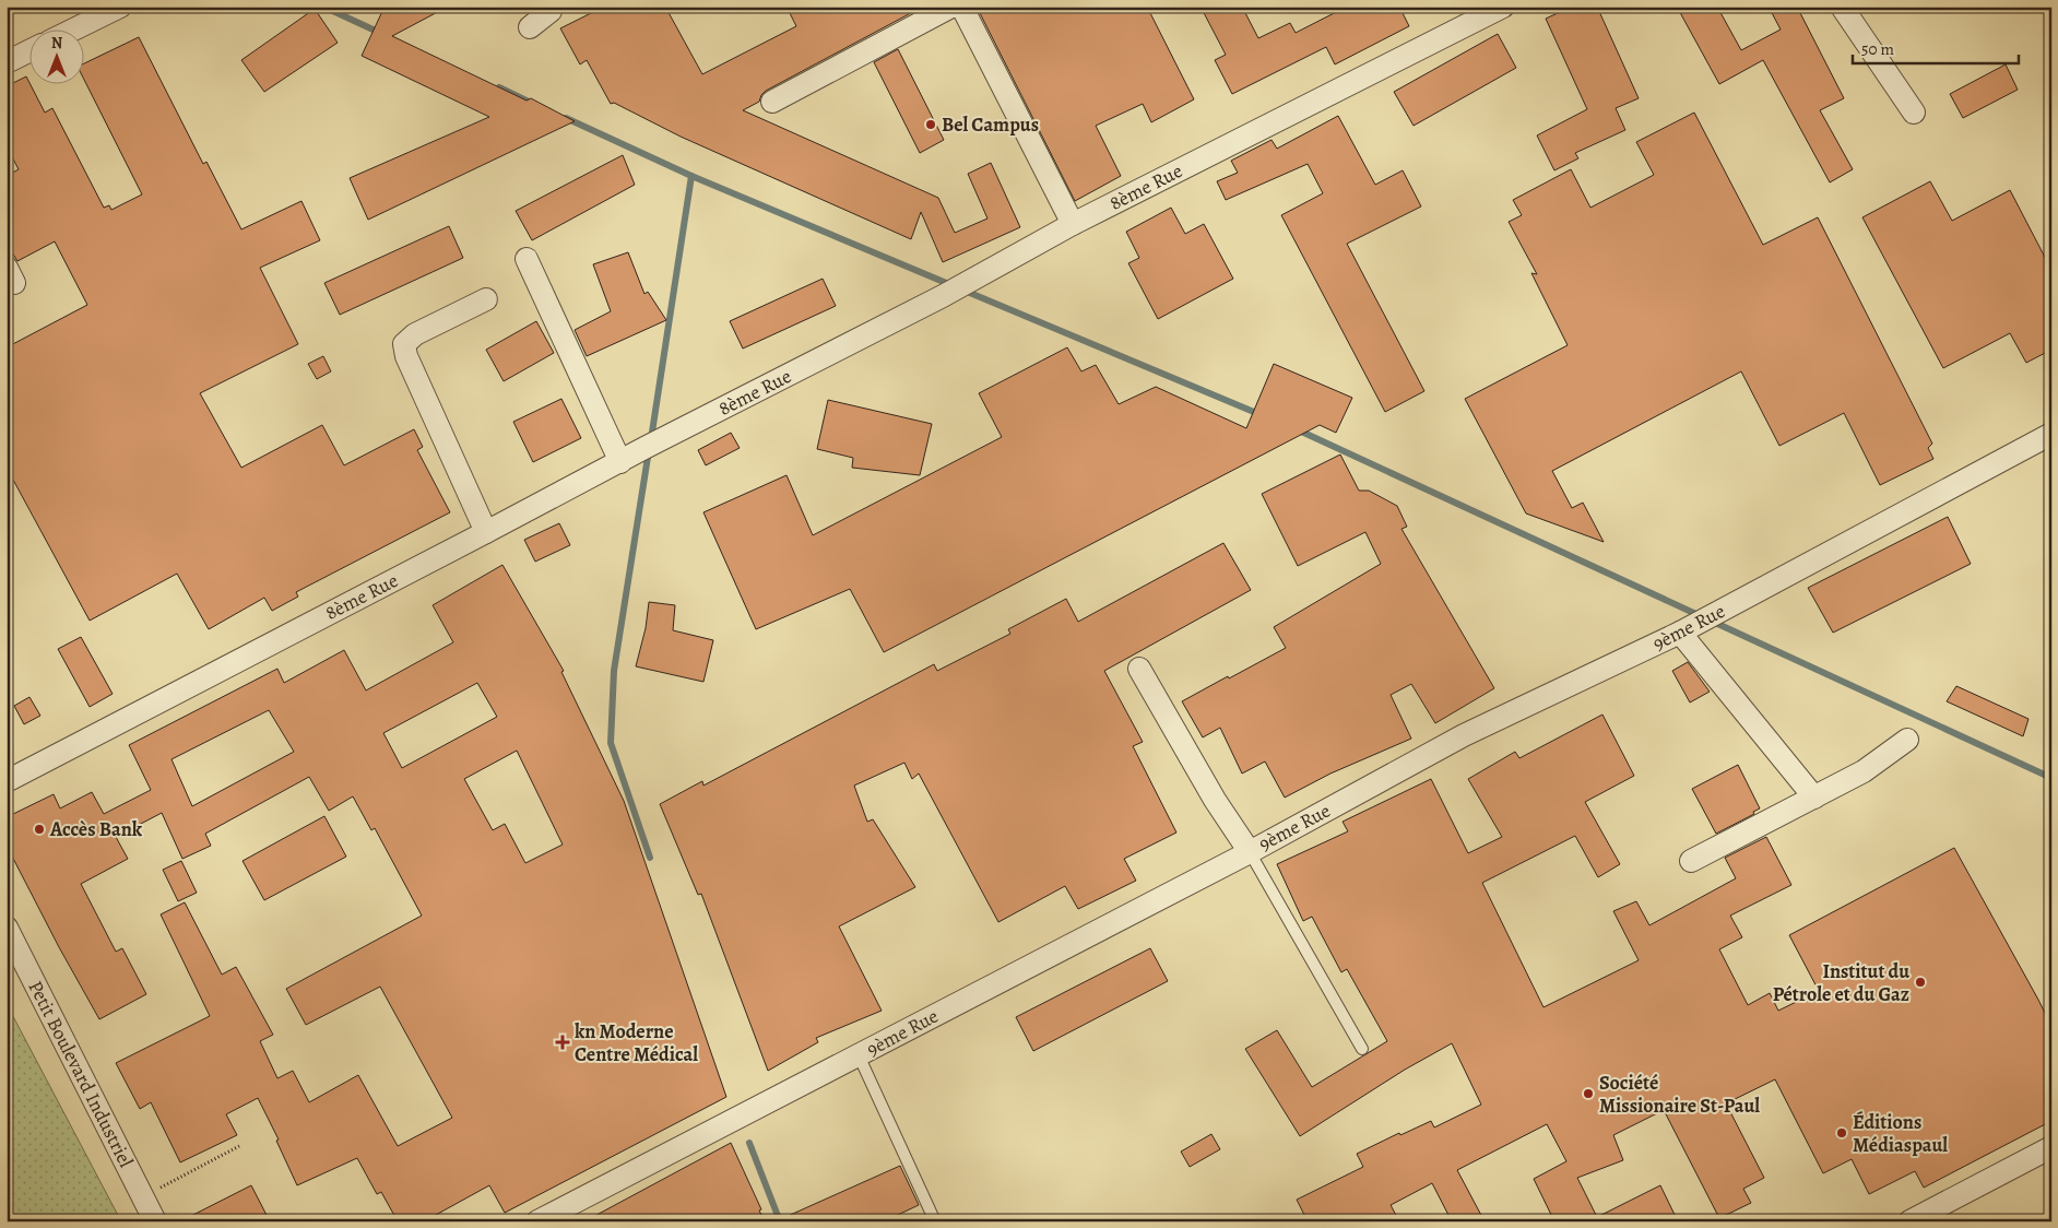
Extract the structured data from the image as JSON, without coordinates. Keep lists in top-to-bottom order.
{
  "streets": {
    "street": ["8ème Rue", "9ème Rue", "Petit Boulevard Industriel"]
  },
  "places": {
    "other": [
      "Bel Campus",
      "Accès Bank",
      "Institut du Pétrole et du Gaz",
      "Société Missionaire St-Paul",
      "Éditions Médiaspaul"
    ],
    "health": ["kn Moderne Centre Médical"]
  },
  "scale_bar": "50 m",
  "north": "top"
}
